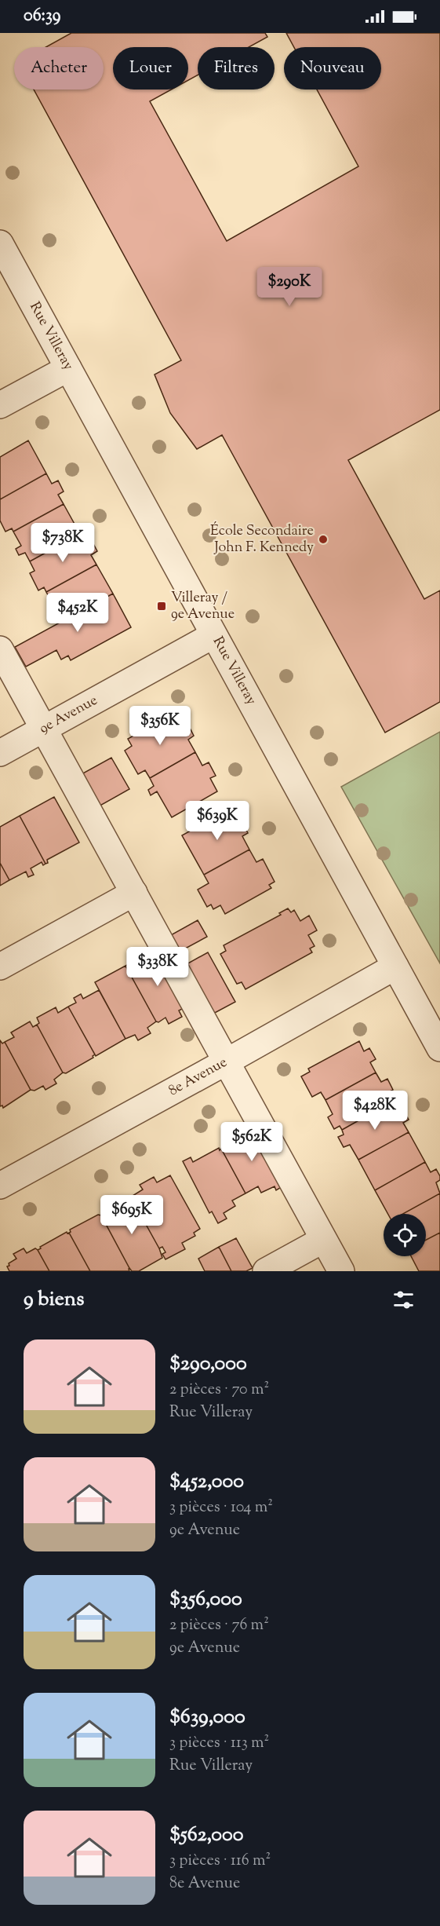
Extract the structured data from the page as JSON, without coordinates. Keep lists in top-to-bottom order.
{
  "streets": {
    "street": ["Rue Villeray", "9e Avenue", "8e Avenue"]
  },
  "crossings": [
    ["Rue Villeray", "9e Avenue"],
    ["Rue Villeray", "8e Avenue"]
  ],
  "places": {
    "other": ["École Secondaire John F. Kennedy"],
    "transit": ["Villeray / 9e Avenue"]
  },
  "page": {
    "status": "06:39",
    "chip": [
      "Acheter",
      "Louer",
      "Filtres",
      "Nouveau"
    ],
    "price": [
      "$290K",
      "$738K",
      "$452K",
      "$356K",
      "$639K",
      "$338K",
      "$428K",
      "$562K",
      "$695K"
    ],
    "heading": "9 biens",
    "list": [
      {
        "name": "$290,000",
        "note": "2 pièces · 70 m² · Rue Villeray"
      },
      {
        "name": "$452,000",
        "note": "3 pièces · 104 m² · 9e Avenue"
      },
      {
        "name": "$356,000",
        "note": "2 pièces · 76 m² · 9e Avenue"
      },
      {
        "name": "$639,000",
        "note": "3 pièces · 113 m² · Rue Villeray"
      },
      {
        "name": "$562,000",
        "note": "3 pièces · 116 m² · 8e Avenue"
      }
    ]
  }
}
